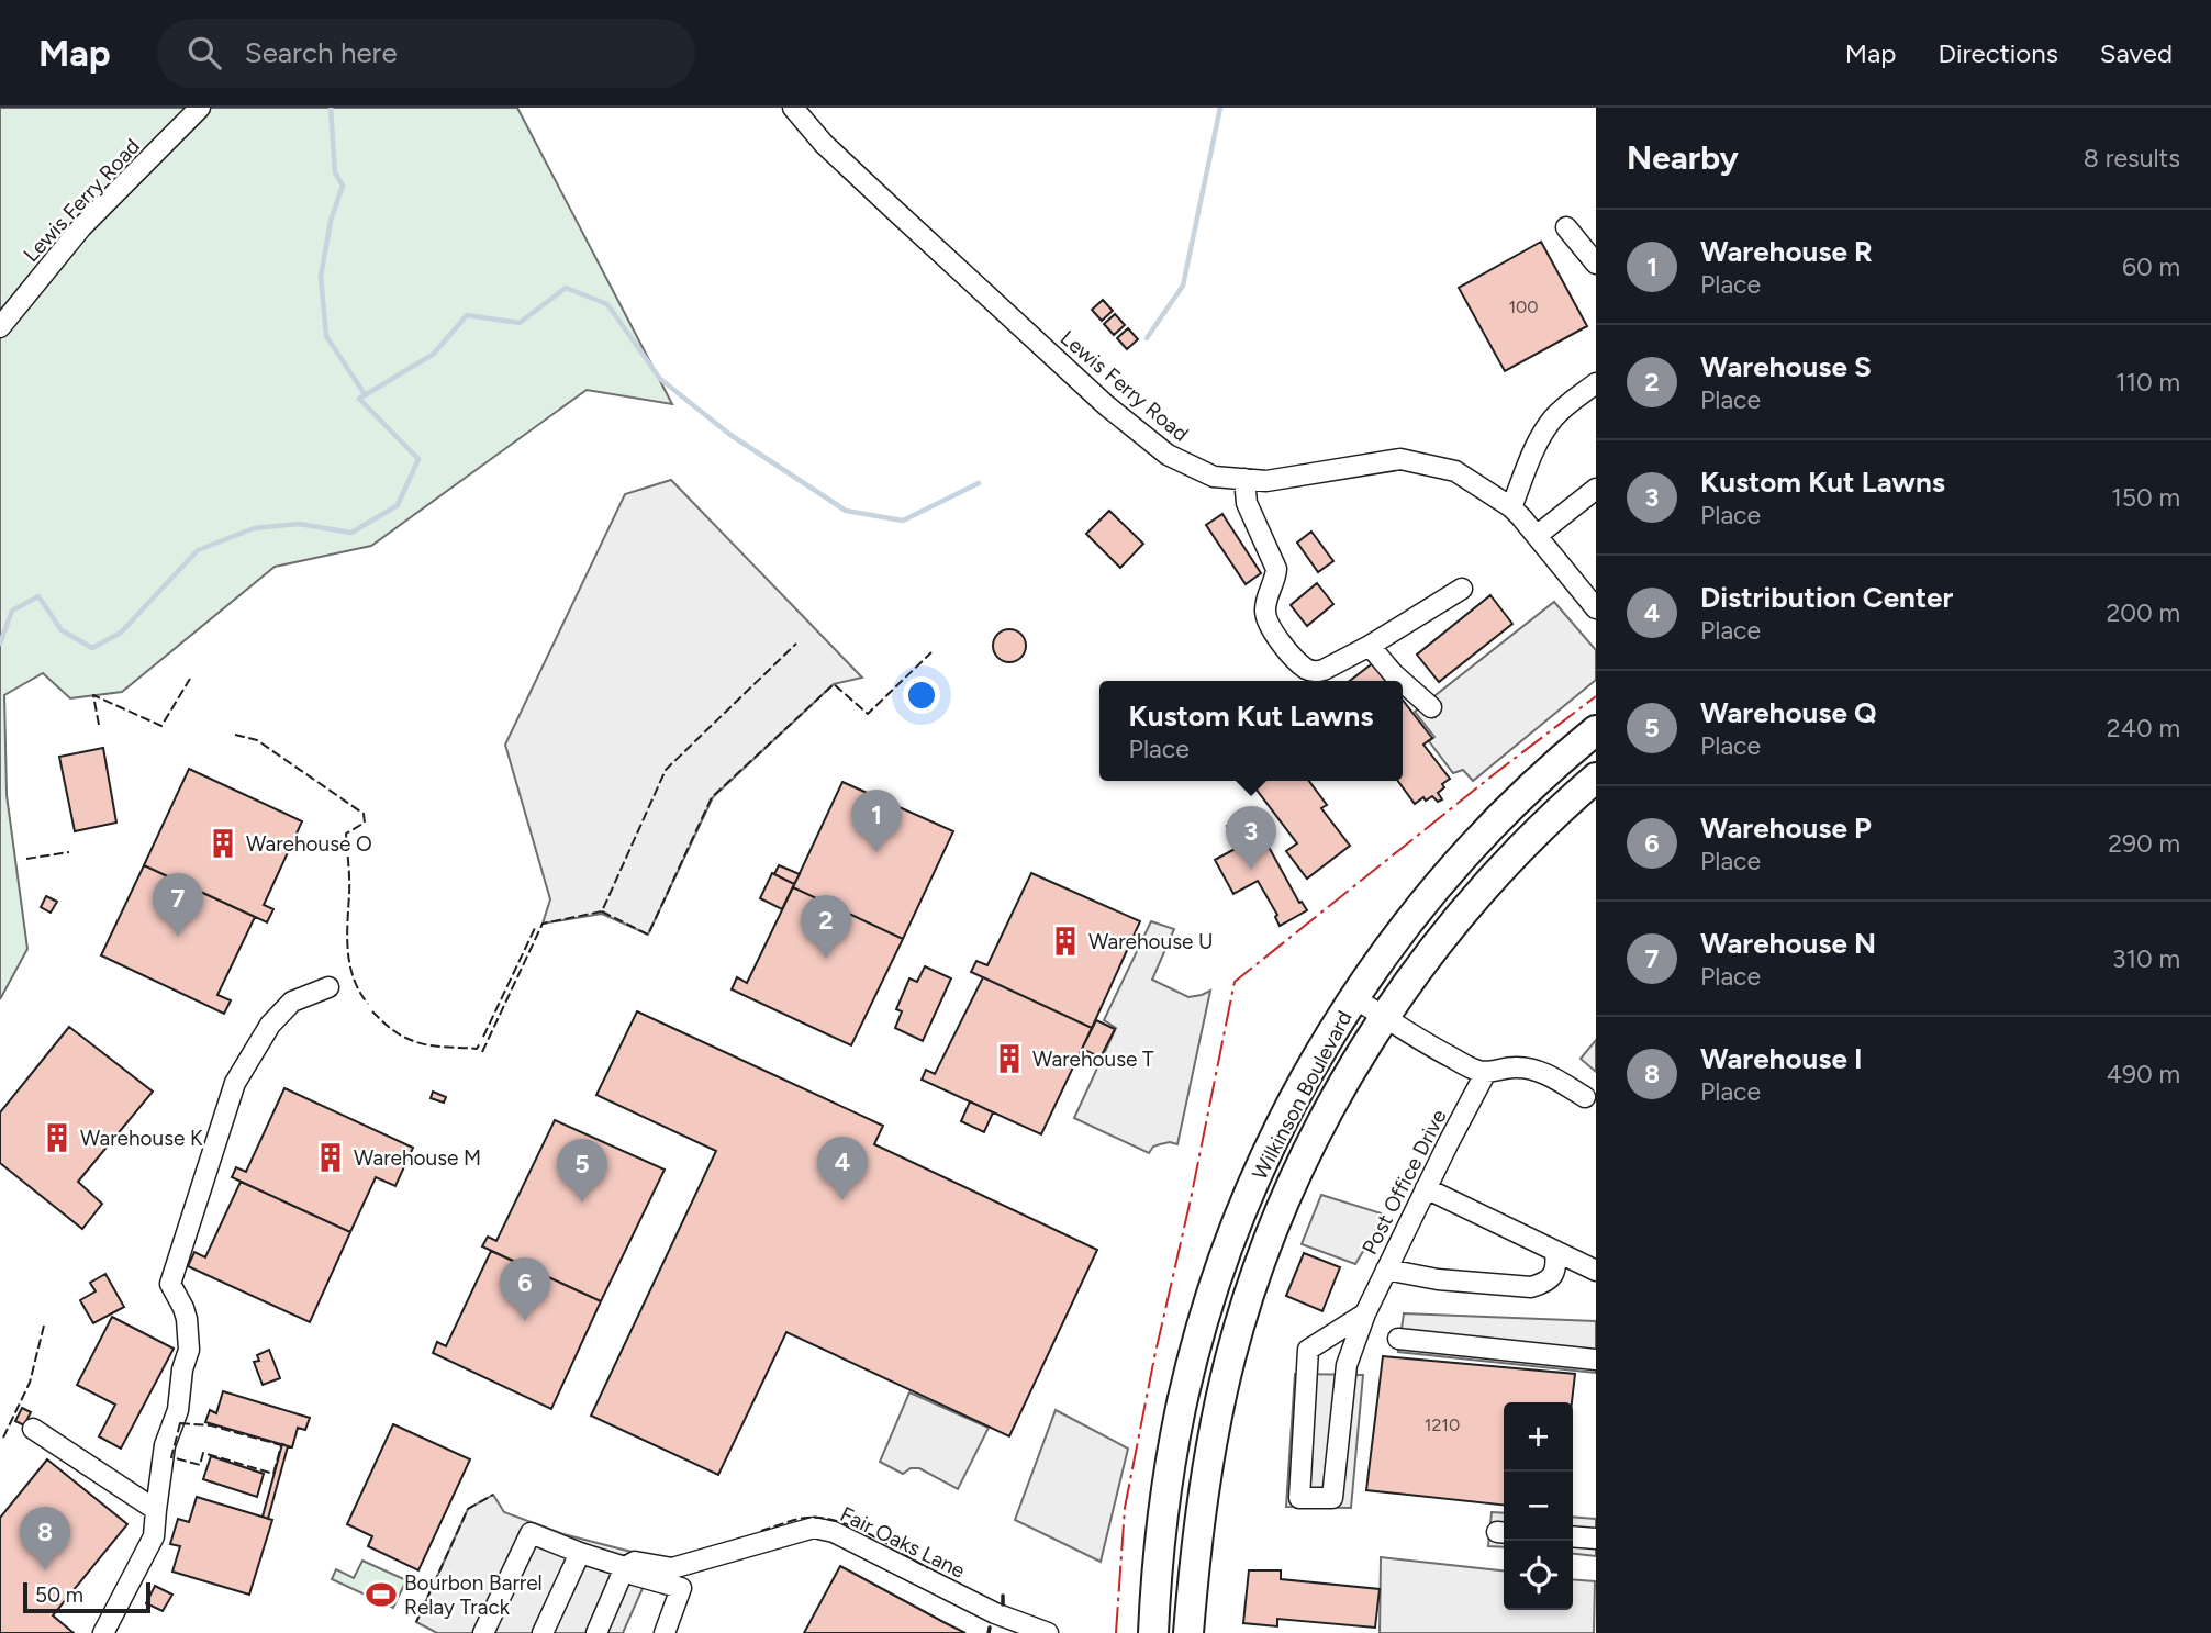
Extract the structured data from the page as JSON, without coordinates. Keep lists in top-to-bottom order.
{
  "streets": {
    "highway": ["Wilkinson Boulevard"],
    "street": ["Lewis Ferry Road", "Post Office Drive", "Fair Oaks Lane"]
  },
  "places": {
    "building": [
      "Warehouse O",
      "Warehouse U",
      "Warehouse T",
      "Warehouse K",
      "Warehouse M"
    ],
    "sports": ["Bourbon Barrel Relay Track"]
  },
  "house_numbers": ["100", "1210"],
  "scale_bar": "50 m",
  "page": {
    "header": "Map",
    "search": "Search here",
    "nav": ["Map", "Directions", "Saved"],
    "heading": ["Nearby", "8 results"],
    "list": [
      {
        "mark": "1",
        "name": "Warehouse R",
        "note": "Place",
        "value": "60 m"
      },
      {
        "mark": "2",
        "name": "Warehouse S",
        "note": "Place",
        "value": "110 m"
      },
      {
        "mark": "3",
        "name": "Kustom Kut Lawns",
        "note": "Place",
        "value": "150 m"
      },
      {
        "mark": "4",
        "name": "Distribution Center",
        "note": "Place",
        "value": "200 m"
      },
      {
        "mark": "5",
        "name": "Warehouse Q",
        "note": "Place",
        "value": "240 m"
      },
      {
        "mark": "6",
        "name": "Warehouse P",
        "note": "Place",
        "value": "290 m"
      },
      {
        "mark": "7",
        "name": "Warehouse N",
        "note": "Place",
        "value": "310 m"
      },
      {
        "mark": "8",
        "name": "Warehouse I",
        "note": "Place",
        "value": "490 m"
      }
    ],
    "popup": ["Kustom Kut Lawns", "Place"],
    "pins": [
      "1",
      "3",
      "7",
      "2",
      "4",
      "5",
      "6",
      "8"
    ],
    "map_buttons": ["+", "−"],
    "scale": "50 m"
  }
}
